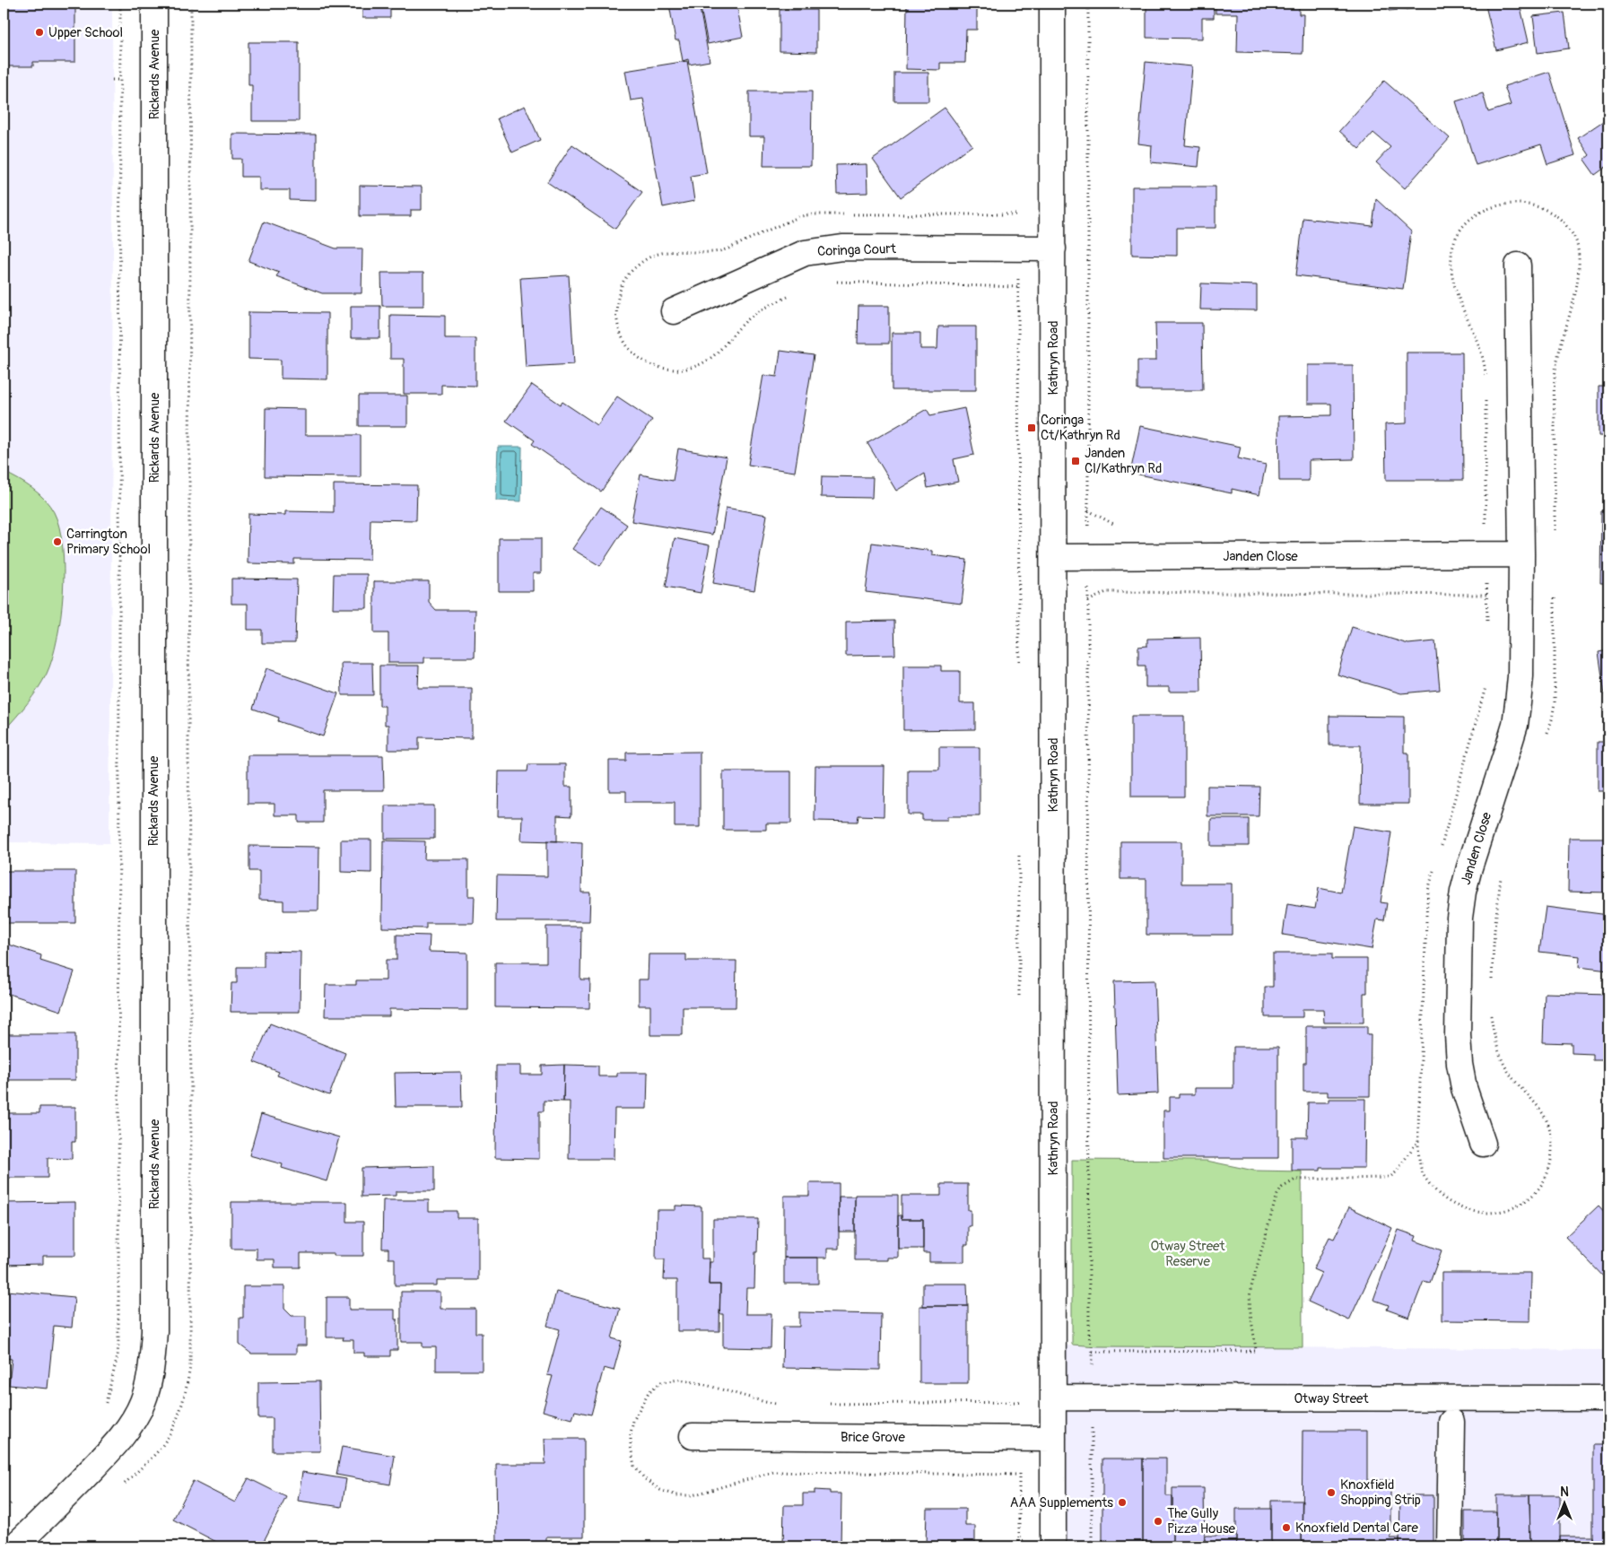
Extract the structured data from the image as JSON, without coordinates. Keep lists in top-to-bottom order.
{
  "streets": {
    "street": [
      "Rickards Avenue",
      "Coringa Court",
      "Kathryn Road",
      "Janden Close",
      "Otway Street",
      "Brice Grove"
    ]
  },
  "crossings": [
    ["Coringa Court", "Kathryn Road"],
    ["Kathryn Road", "Janden Close"],
    ["Kathryn Road", "Otway Street"],
    ["Kathryn Road", "Brice Grove"]
  ],
  "parks": ["Otway Street Reserve"],
  "places": {
    "other": [
      "Upper School",
      "Carrington Primary School",
      "Knoxfield Shopping Strip",
      "AAA Supplements",
      "The Gully Pizza House",
      "Knoxfield Dental Care"
    ],
    "transit": ["Coringa Ct/Kathryn Rd", "Janden Cl/Kathryn Rd"]
  },
  "north": "top"
}
